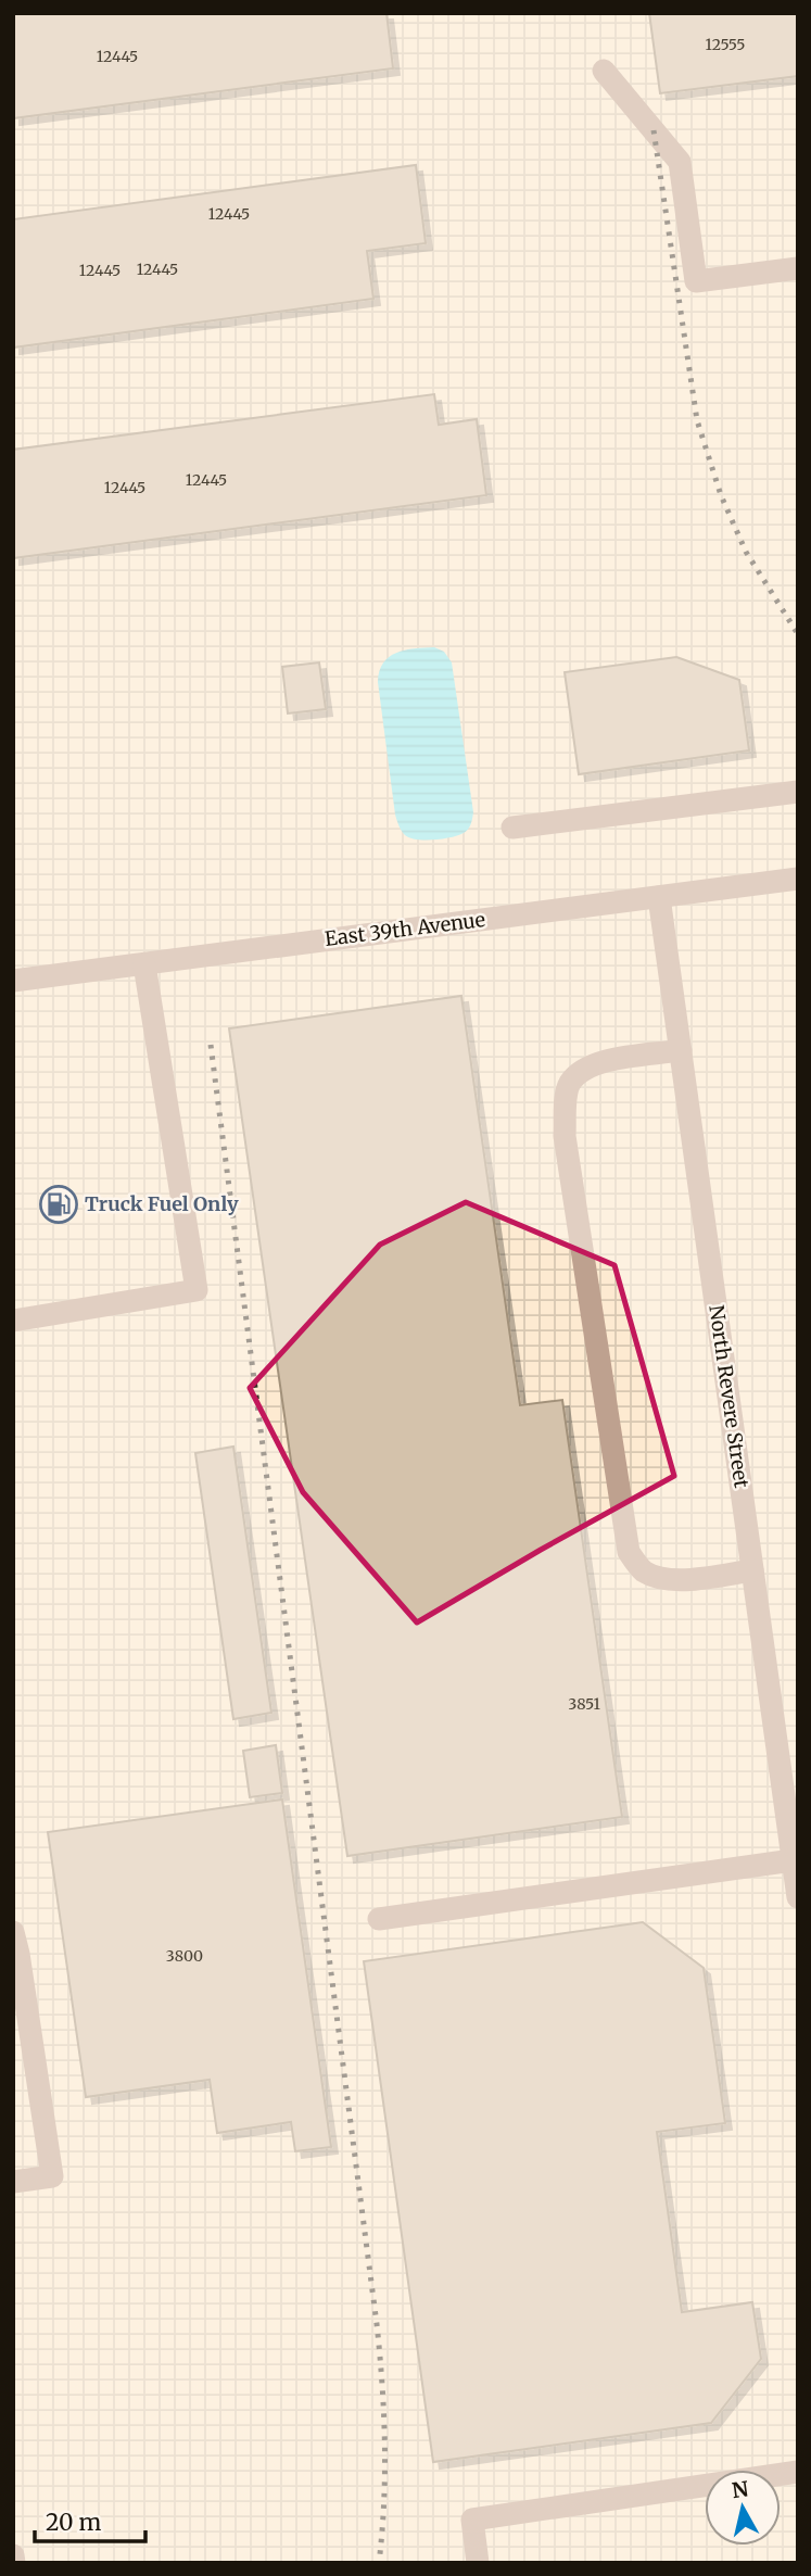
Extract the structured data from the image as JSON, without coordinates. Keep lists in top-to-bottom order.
{
  "streets": {
    "street": ["East 39th Avenue", "North Revere Street"]
  },
  "crossings": [
    ["East 39th Avenue", "North Revere Street"]
  ],
  "places": {
    "fuel station": ["Truck Fuel Only"]
  },
  "house_numbers": [
    "12555",
    "12445",
    "12445",
    "12445",
    "12445",
    "12445",
    "12445",
    "3851",
    "3800"
  ],
  "scale_bar": "20 m",
  "north": "top"
}
